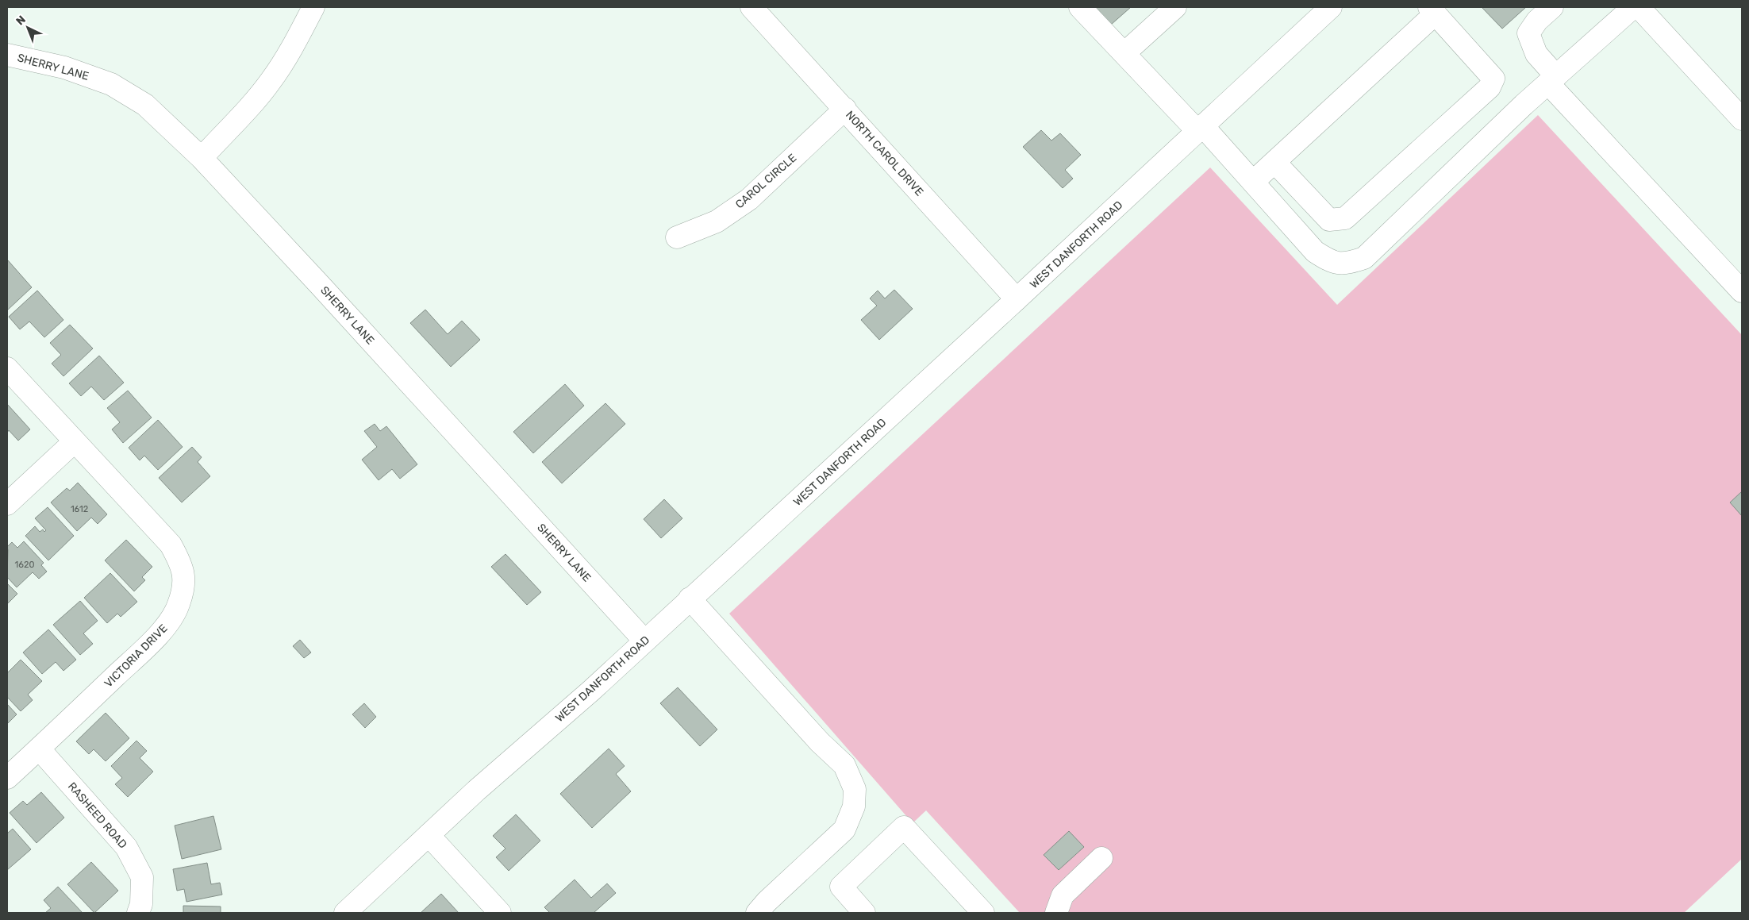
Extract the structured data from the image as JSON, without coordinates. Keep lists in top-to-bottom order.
{
  "streets": {
    "street": [
      "SHERRY LANE",
      "NORTH CAROL DRIVE",
      "CAROL CIRCLE",
      "WEST DANFORTH ROAD",
      "VICTORIA DRIVE",
      "RASHEED ROAD"
    ]
  },
  "crossings": [
    ["SHERRY LANE", "WEST DANFORTH ROAD"],
    ["NORTH CAROL DRIVE", "CAROL CIRCLE"],
    ["NORTH CAROL DRIVE", "WEST DANFORTH ROAD"],
    ["VICTORIA DRIVE", "RASHEED ROAD"]
  ],
  "house_numbers": ["1612", "1620"],
  "north": "top left"
}
